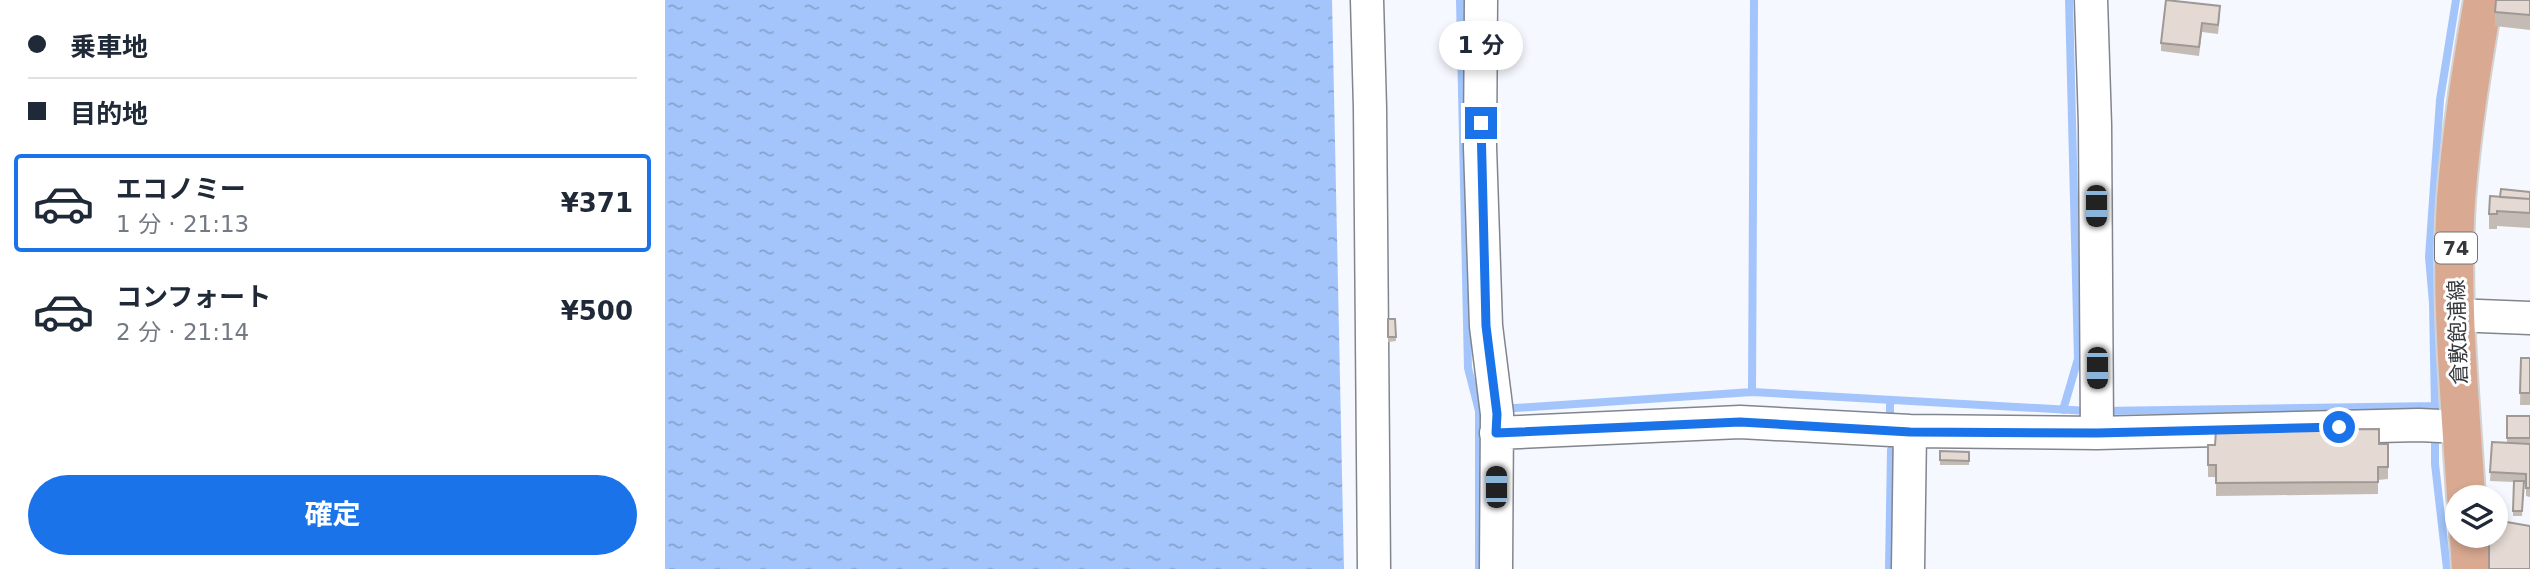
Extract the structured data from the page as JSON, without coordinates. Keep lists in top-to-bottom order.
{
  "streets": {
    "main road": ["74", "倉敷飽浦線"]
  },
  "page": {
    "banner": ["乗車地", "目的地"],
    "bubble": "1 分",
    "list": [
      {
        "name": "エコノミー",
        "note": "1 分 · 21:13",
        "value": "¥371"
      },
      {
        "name": "コンフォート",
        "note": "2 分 · 21:14",
        "value": "¥500"
      }
    ],
    "buttons": "確定"
  }
}
